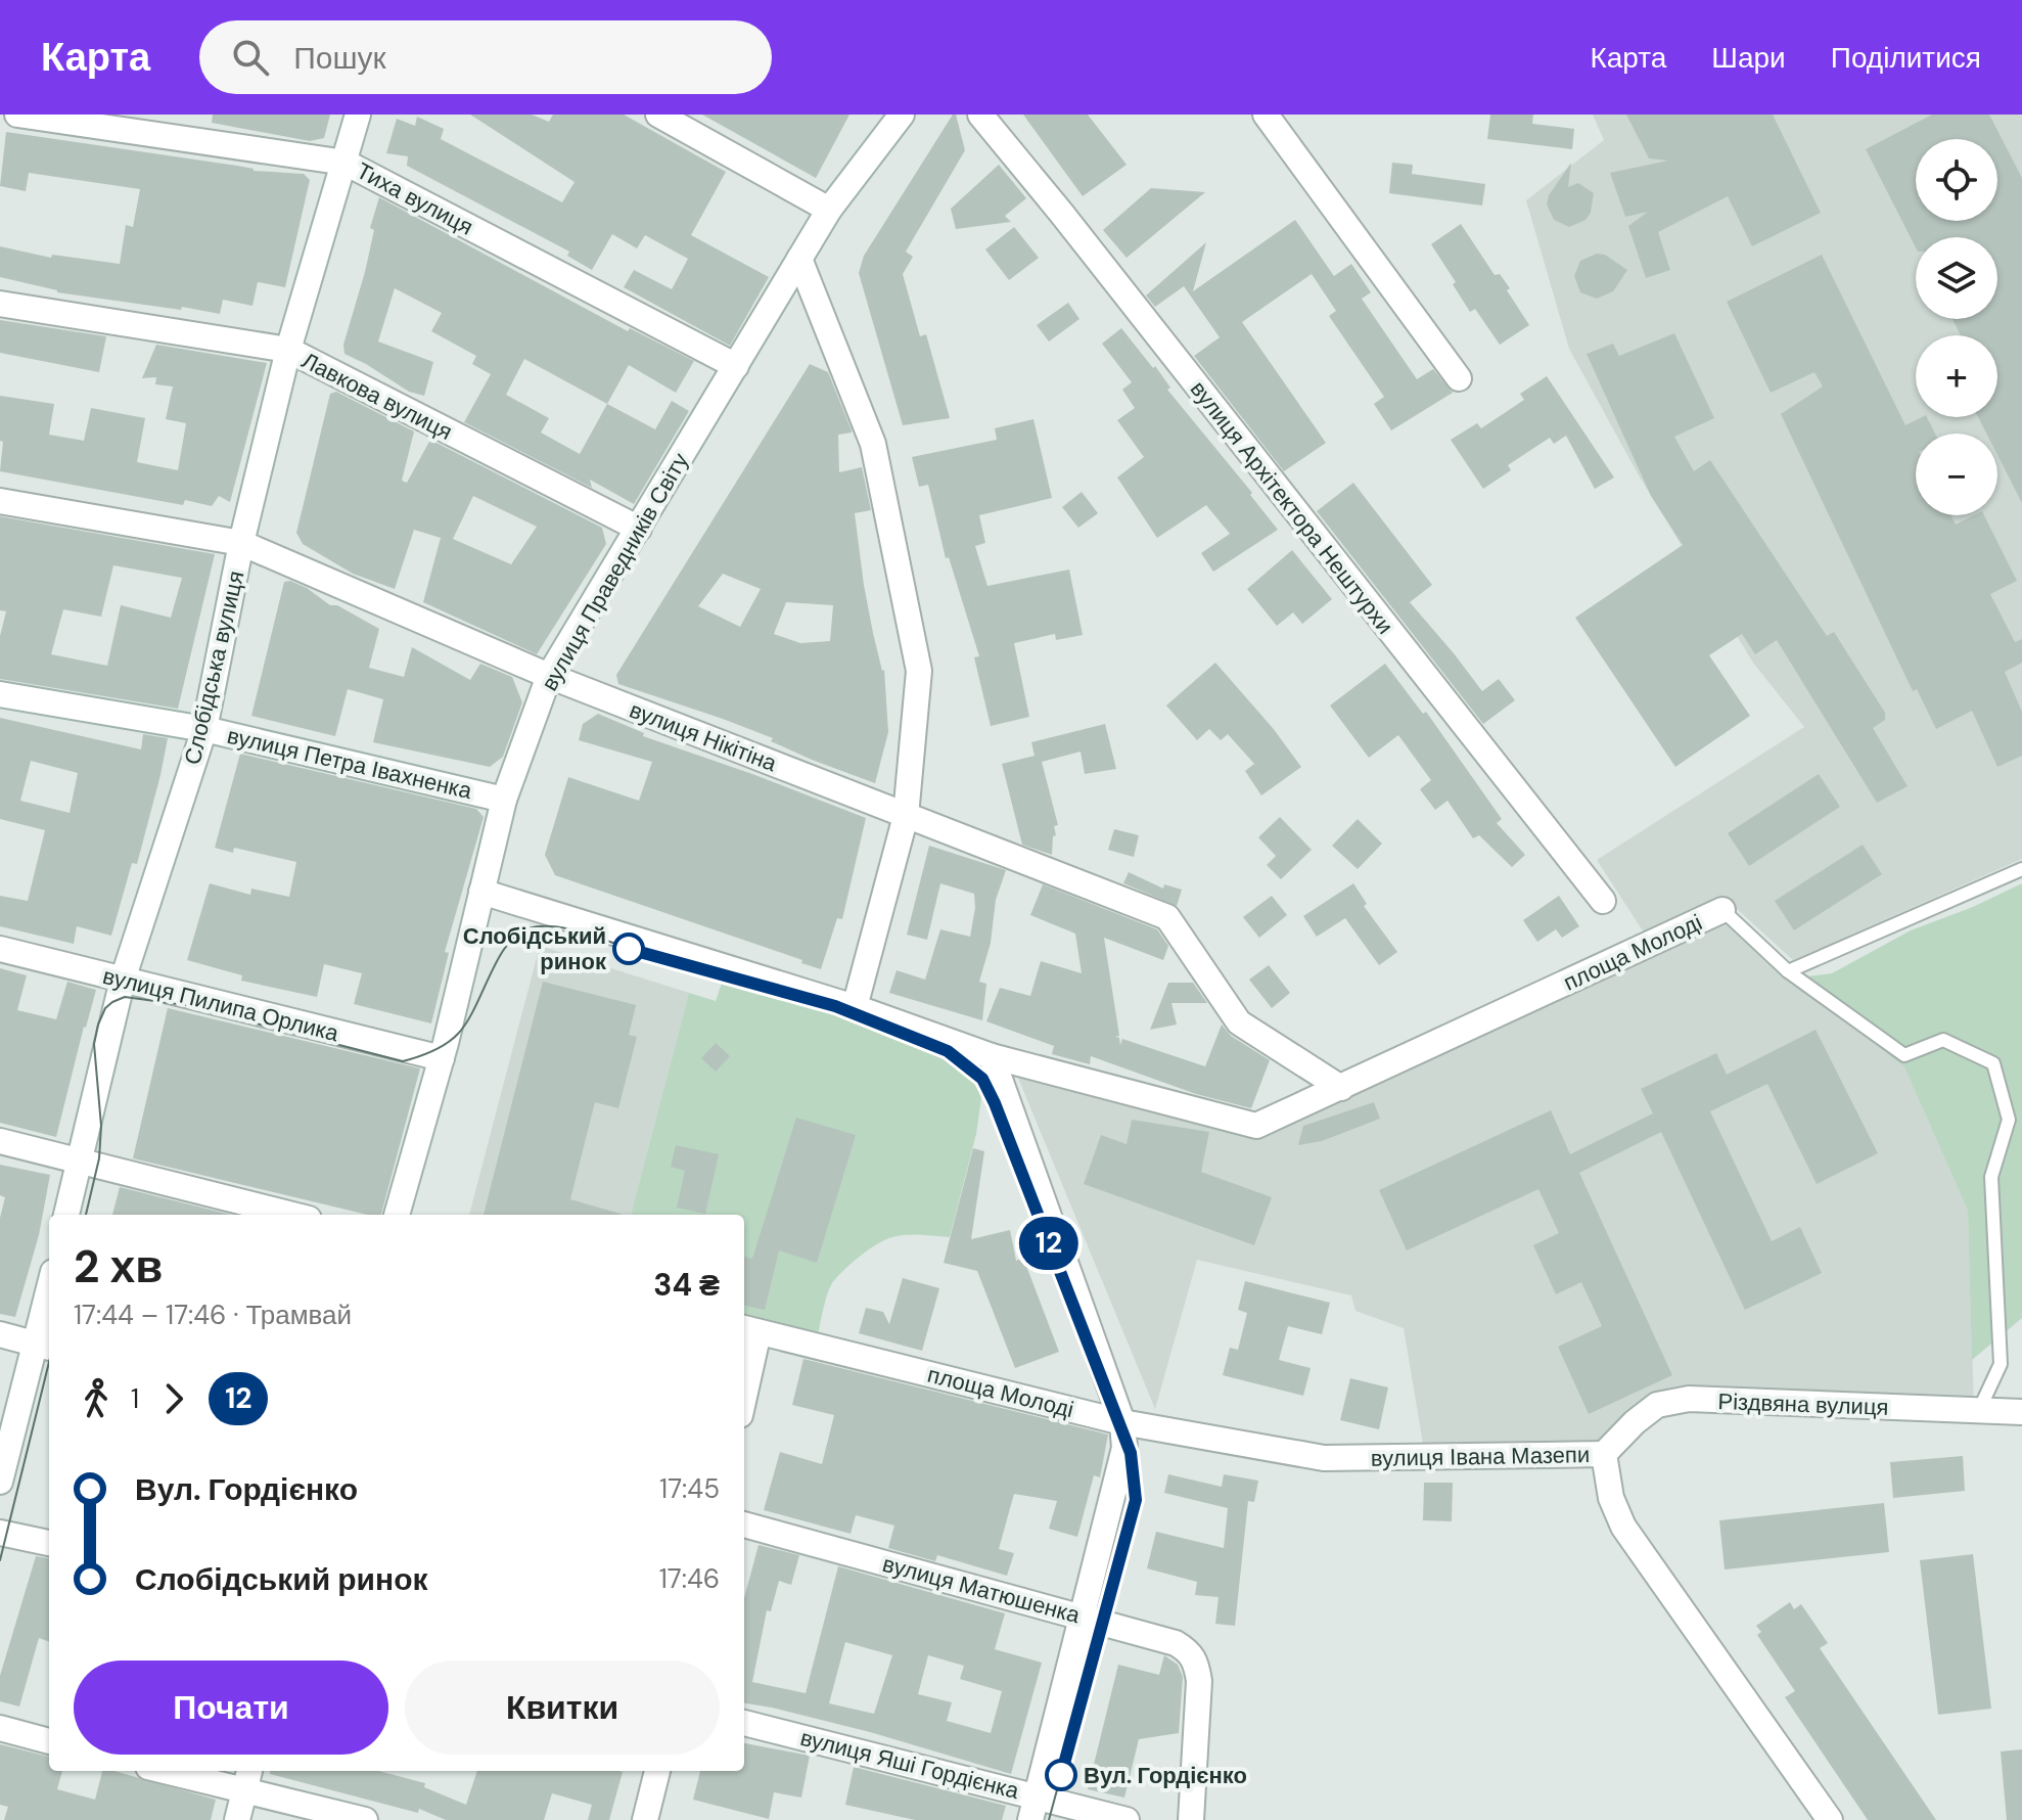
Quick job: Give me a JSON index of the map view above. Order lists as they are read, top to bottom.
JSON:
{
  "streets": {
    "street": [
      "Тиха вулиця",
      "Лавкова вулиця",
      "вулиця Архітектора Нештурхи",
      "вулиця Праведників Світу",
      "Слобідська вулиця",
      "вулиця Нікітіна",
      "вулиця Петра Івахненка",
      "площа Молоді",
      "вулиця Пилипа Орлика",
      "Різдвяна вулиця",
      "вулиця Івана Мазепи",
      "вулиця Матюшенка",
      "вулиця Яші Гордієнка"
    ]
  },
  "crossings": [
    ["Тиха вулиця", "вулиця Праведників Світу"],
    ["Тиха вулиця", "Слобідська вулиця"],
    ["Лавкова вулиця", "вулиця Праведників Світу"],
    ["Лавкова вулиця", "Слобідська вулиця"],
    ["вулиця Праведників Світу", "вулиця Нікітіна"],
    ["вулиця Праведників Світу", "вулиця Петра Івахненка"],
    ["вулиця Праведників Світу", "площа Молоді"],
    ["вулиця Праведників Світу", "вулиця Пилипа Орлика"],
    ["Слобідська вулиця", "вулиця Нікітіна"],
    ["Слобідська вулиця", "вулиця Петра Івахненка"],
    ["Слобідська вулиця", "вулиця Пилипа Орлика"],
    ["вулиця Нікітіна", "площа Молоді"],
    ["площа Молоді", "Різдвяна вулиця"],
    ["площа Молоді", "вулиця Івана Мазепи"],
    ["Різдвяна вулиця", "вулиця Івана Мазепи"]
  ],
  "places": ["Слобідський ринок", "Вул. Гордієнко"],
  "lines": ["tram line 12"],
  "page": {
    "header": "Карта",
    "search": "Пошук",
    "nav": ["Карта", "Шари", "Поділитися"],
    "on_map": "12",
    "map_buttons": ["+", "−"],
    "heading": ["2 хв", "17:44 – 17:46 · Трамвай", "34 ₴"],
    "legs": ["1", "12"],
    "list": [
      {
        "name": "Вул. Гордієнко",
        "value": "17:45"
      },
      {
        "name": "Слобідський ринок",
        "value": "17:46"
      }
    ],
    "buttons": ["Почати", "Квитки"]
  }
}
